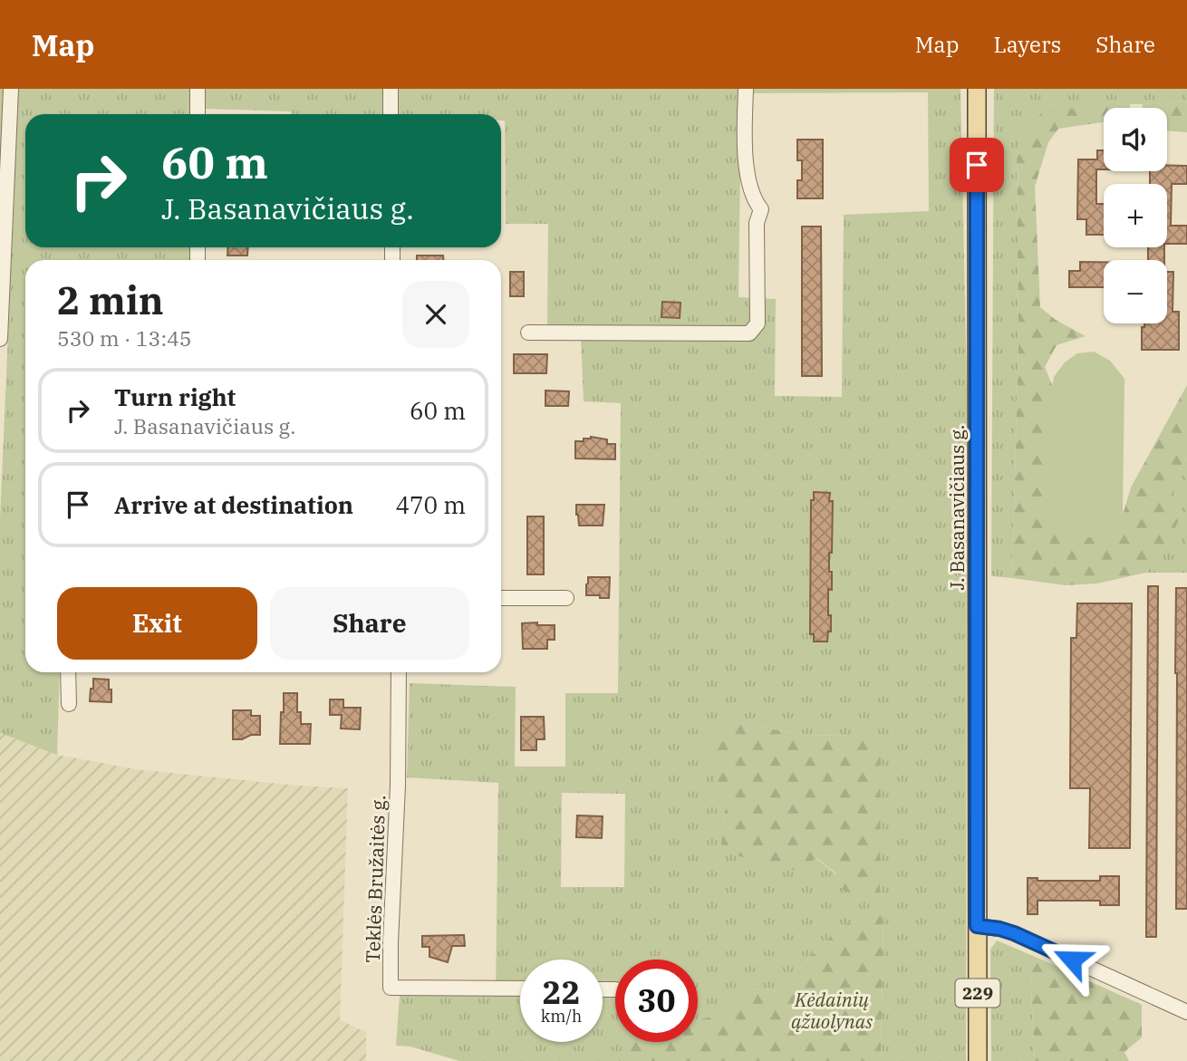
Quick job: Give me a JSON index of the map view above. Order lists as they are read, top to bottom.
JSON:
{
  "streets": {
    "main road": ["J. Basanavičiaus g.", "229"],
    "street": ["Teklės Bružaitės g."]
  },
  "crossings": [
    ["J. Basanavičiaus g.", "229"]
  ],
  "parks": ["Kėdainių ąžuolynas"],
  "page": {
    "header": "Map",
    "nav": ["Map", "Layers", "Share"],
    "map_buttons": ["+", "−"],
    "turn": ["60 m", "J. Basanavičiaus g."],
    "heading": ["2 min", "530 m · 13:45"],
    "list": [
      {
        "name": "Turn right",
        "note": "J. Basanavičiaus g.",
        "value": "60 m"
      },
      {
        "name": "Arrive at destination",
        "value": "470 m"
      }
    ],
    "buttons": ["Exit", "Share"],
    "speed": "22 km/h",
    "limit": "30"
  }
}
